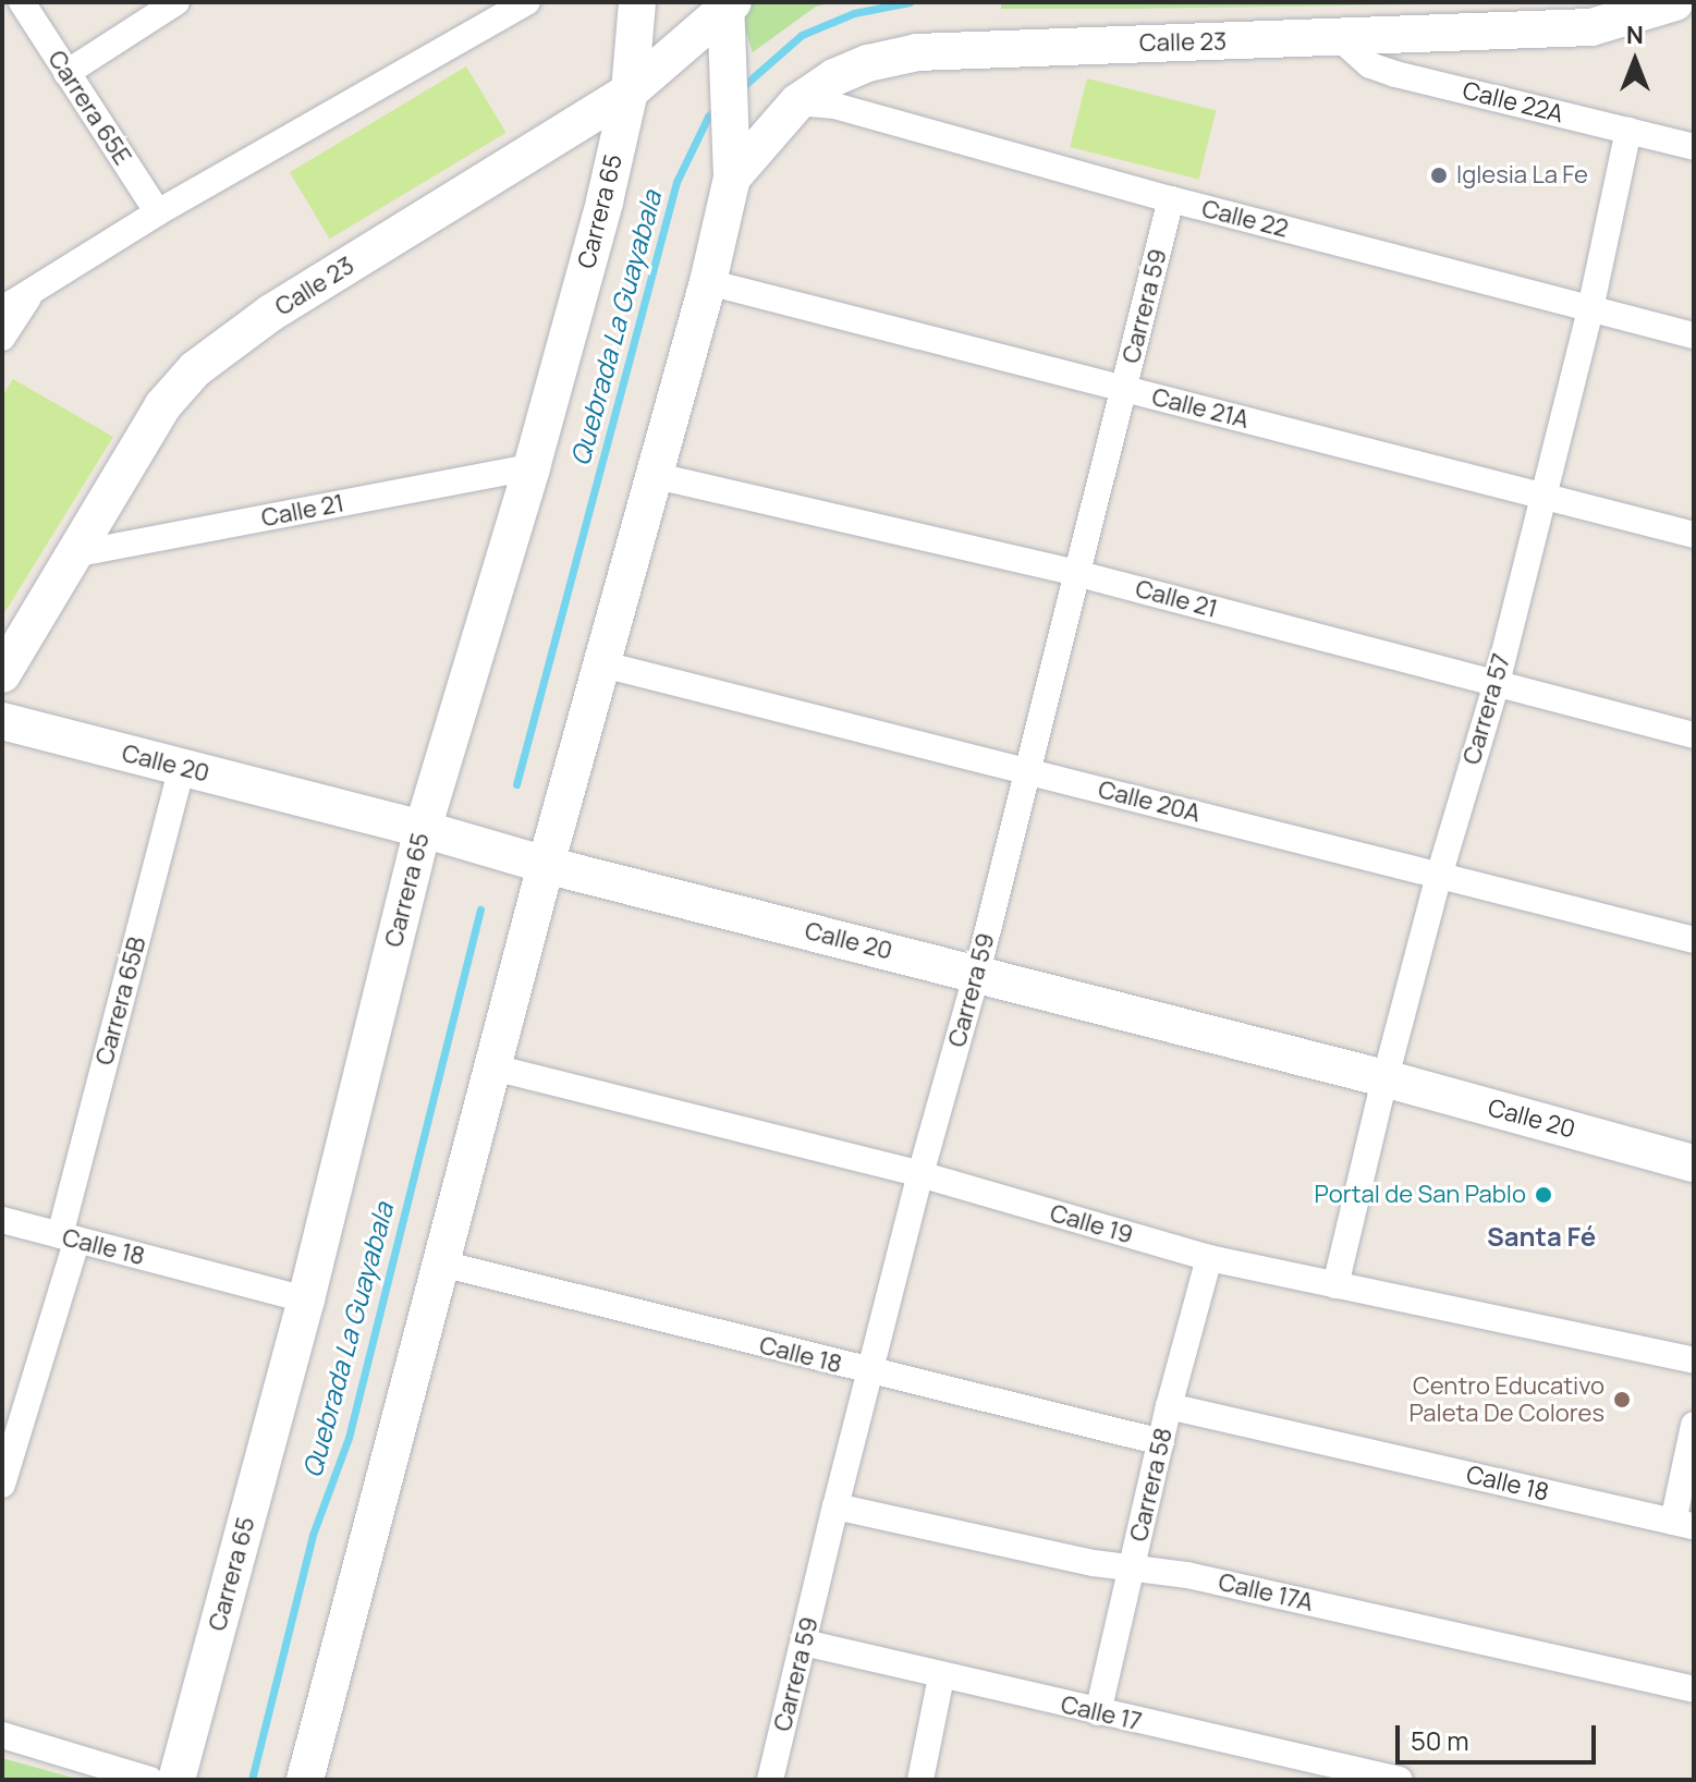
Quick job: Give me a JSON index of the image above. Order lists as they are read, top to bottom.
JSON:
{
  "streets": {
    "street": [
      "Calle 23",
      "Calle 22A",
      "Carrera 65E",
      "Carrera 65",
      "Calle 22",
      "Carrera 59",
      "Calle 21A",
      "Calle 21",
      "Carrera 57",
      "Calle 20",
      "Calle 20A",
      "Carrera 65B",
      "Calle 19",
      "Calle 18",
      "Carrera 58",
      "Calle 17A",
      "Calle 17"
    ]
  },
  "crossings": [
    ["Calle 23", "Calle 22A"],
    ["Calle 23", "Carrera 65"],
    ["Calle 23", "Calle 22"],
    ["Calle 23", "Calle 21"],
    ["Calle 22A", "Carrera 57"],
    ["Carrera 65", "Calle 21"],
    ["Carrera 65", "Calle 20"],
    ["Carrera 65", "Calle 18"],
    ["Calle 22", "Carrera 59"],
    ["Calle 22", "Carrera 57"],
    ["Carrera 59", "Calle 21A"],
    ["Carrera 59", "Calle 21"],
    ["Carrera 59", "Calle 20"],
    ["Carrera 59", "Calle 20A"],
    ["Carrera 59", "Calle 19"],
    ["Carrera 59", "Calle 18"],
    ["Carrera 59", "Calle 17A"],
    ["Carrera 59", "Calle 17"],
    ["Calle 21A", "Carrera 57"],
    ["Calle 21", "Carrera 57"],
    ["Carrera 57", "Calle 20"],
    ["Carrera 57", "Calle 20A"],
    ["Carrera 57", "Calle 19"],
    ["Calle 20", "Carrera 65B"],
    ["Carrera 65B", "Calle 18"],
    ["Calle 19", "Carrera 58"],
    ["Calle 18", "Carrera 58"],
    ["Carrera 58", "Calle 17A"],
    ["Carrera 58", "Calle 17"]
  ],
  "districts": ["Santa Fé"],
  "water": ["Quebrada La Guayabala"],
  "places": ["Iglesia La Fe", "Portal de San Pablo", "Centro Educativo Paleta De Colores"],
  "scale_bar": "50 m",
  "north": "top"
}
